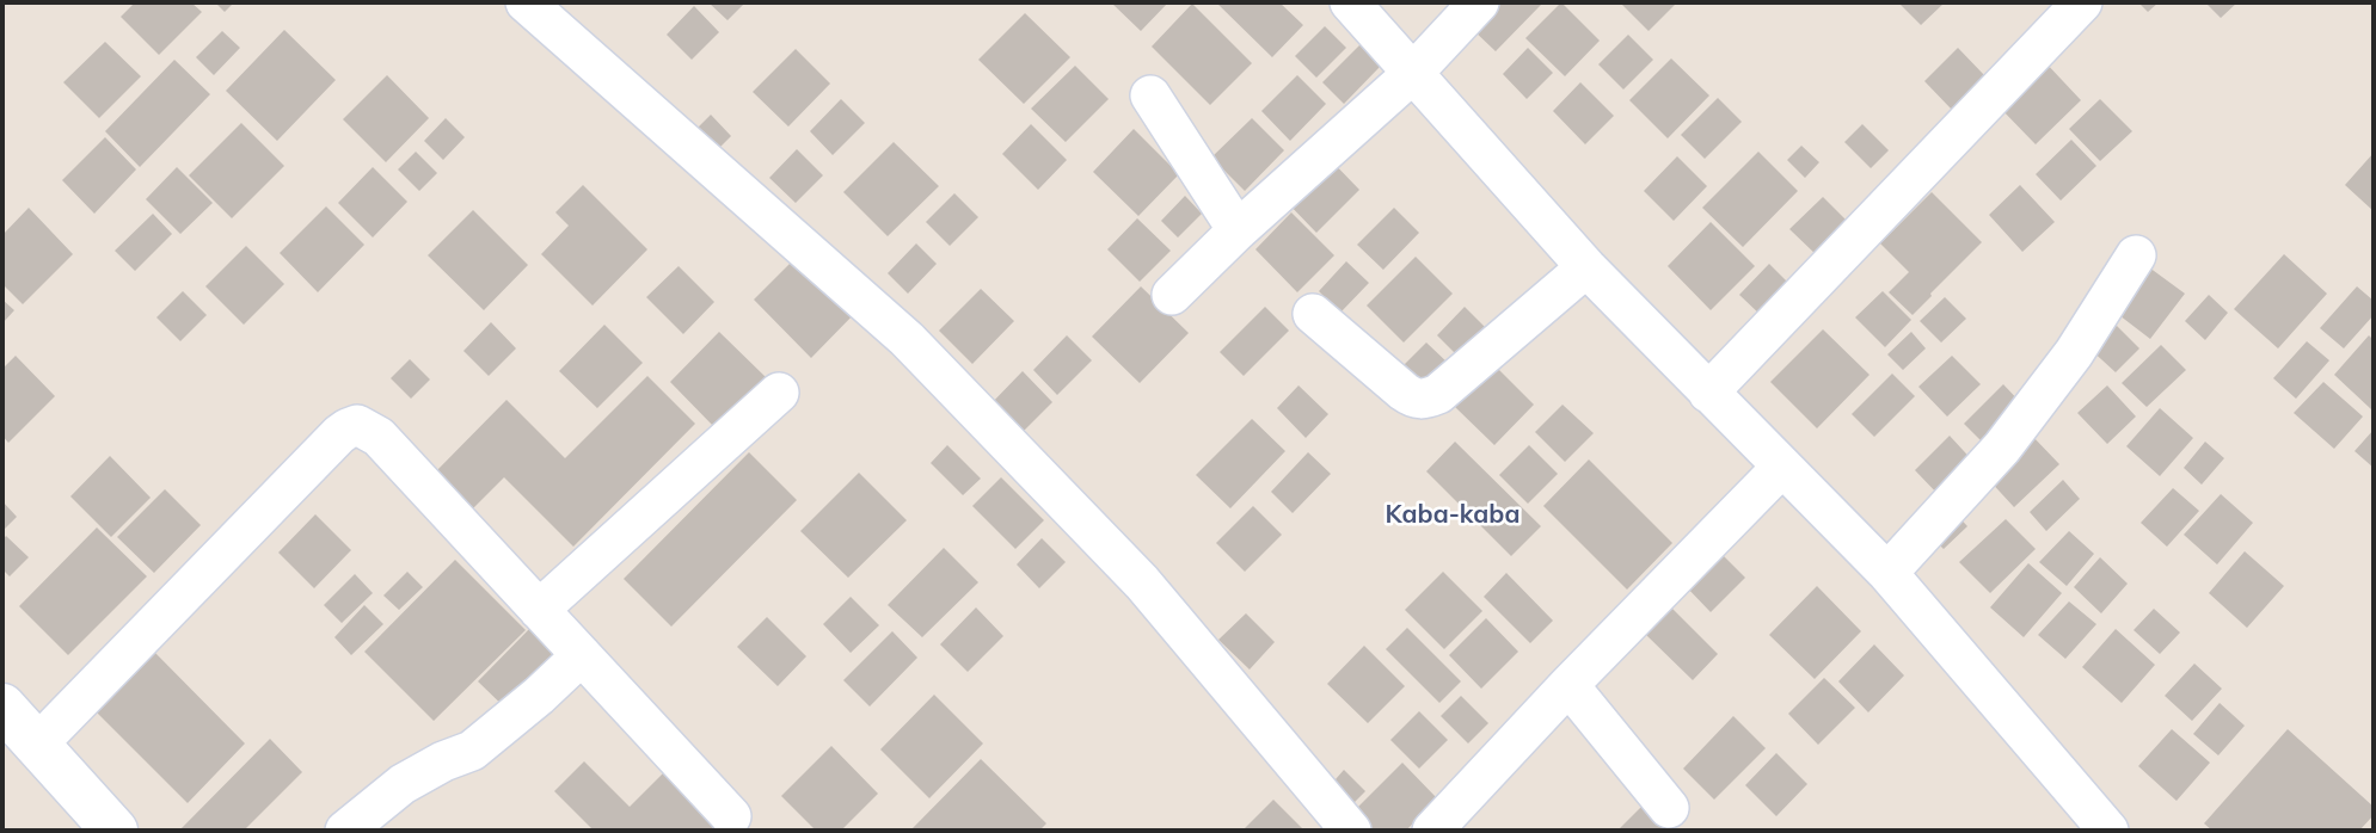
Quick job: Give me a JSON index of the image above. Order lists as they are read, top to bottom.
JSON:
{
  "districts": ["Kaba-kaba"]
}
